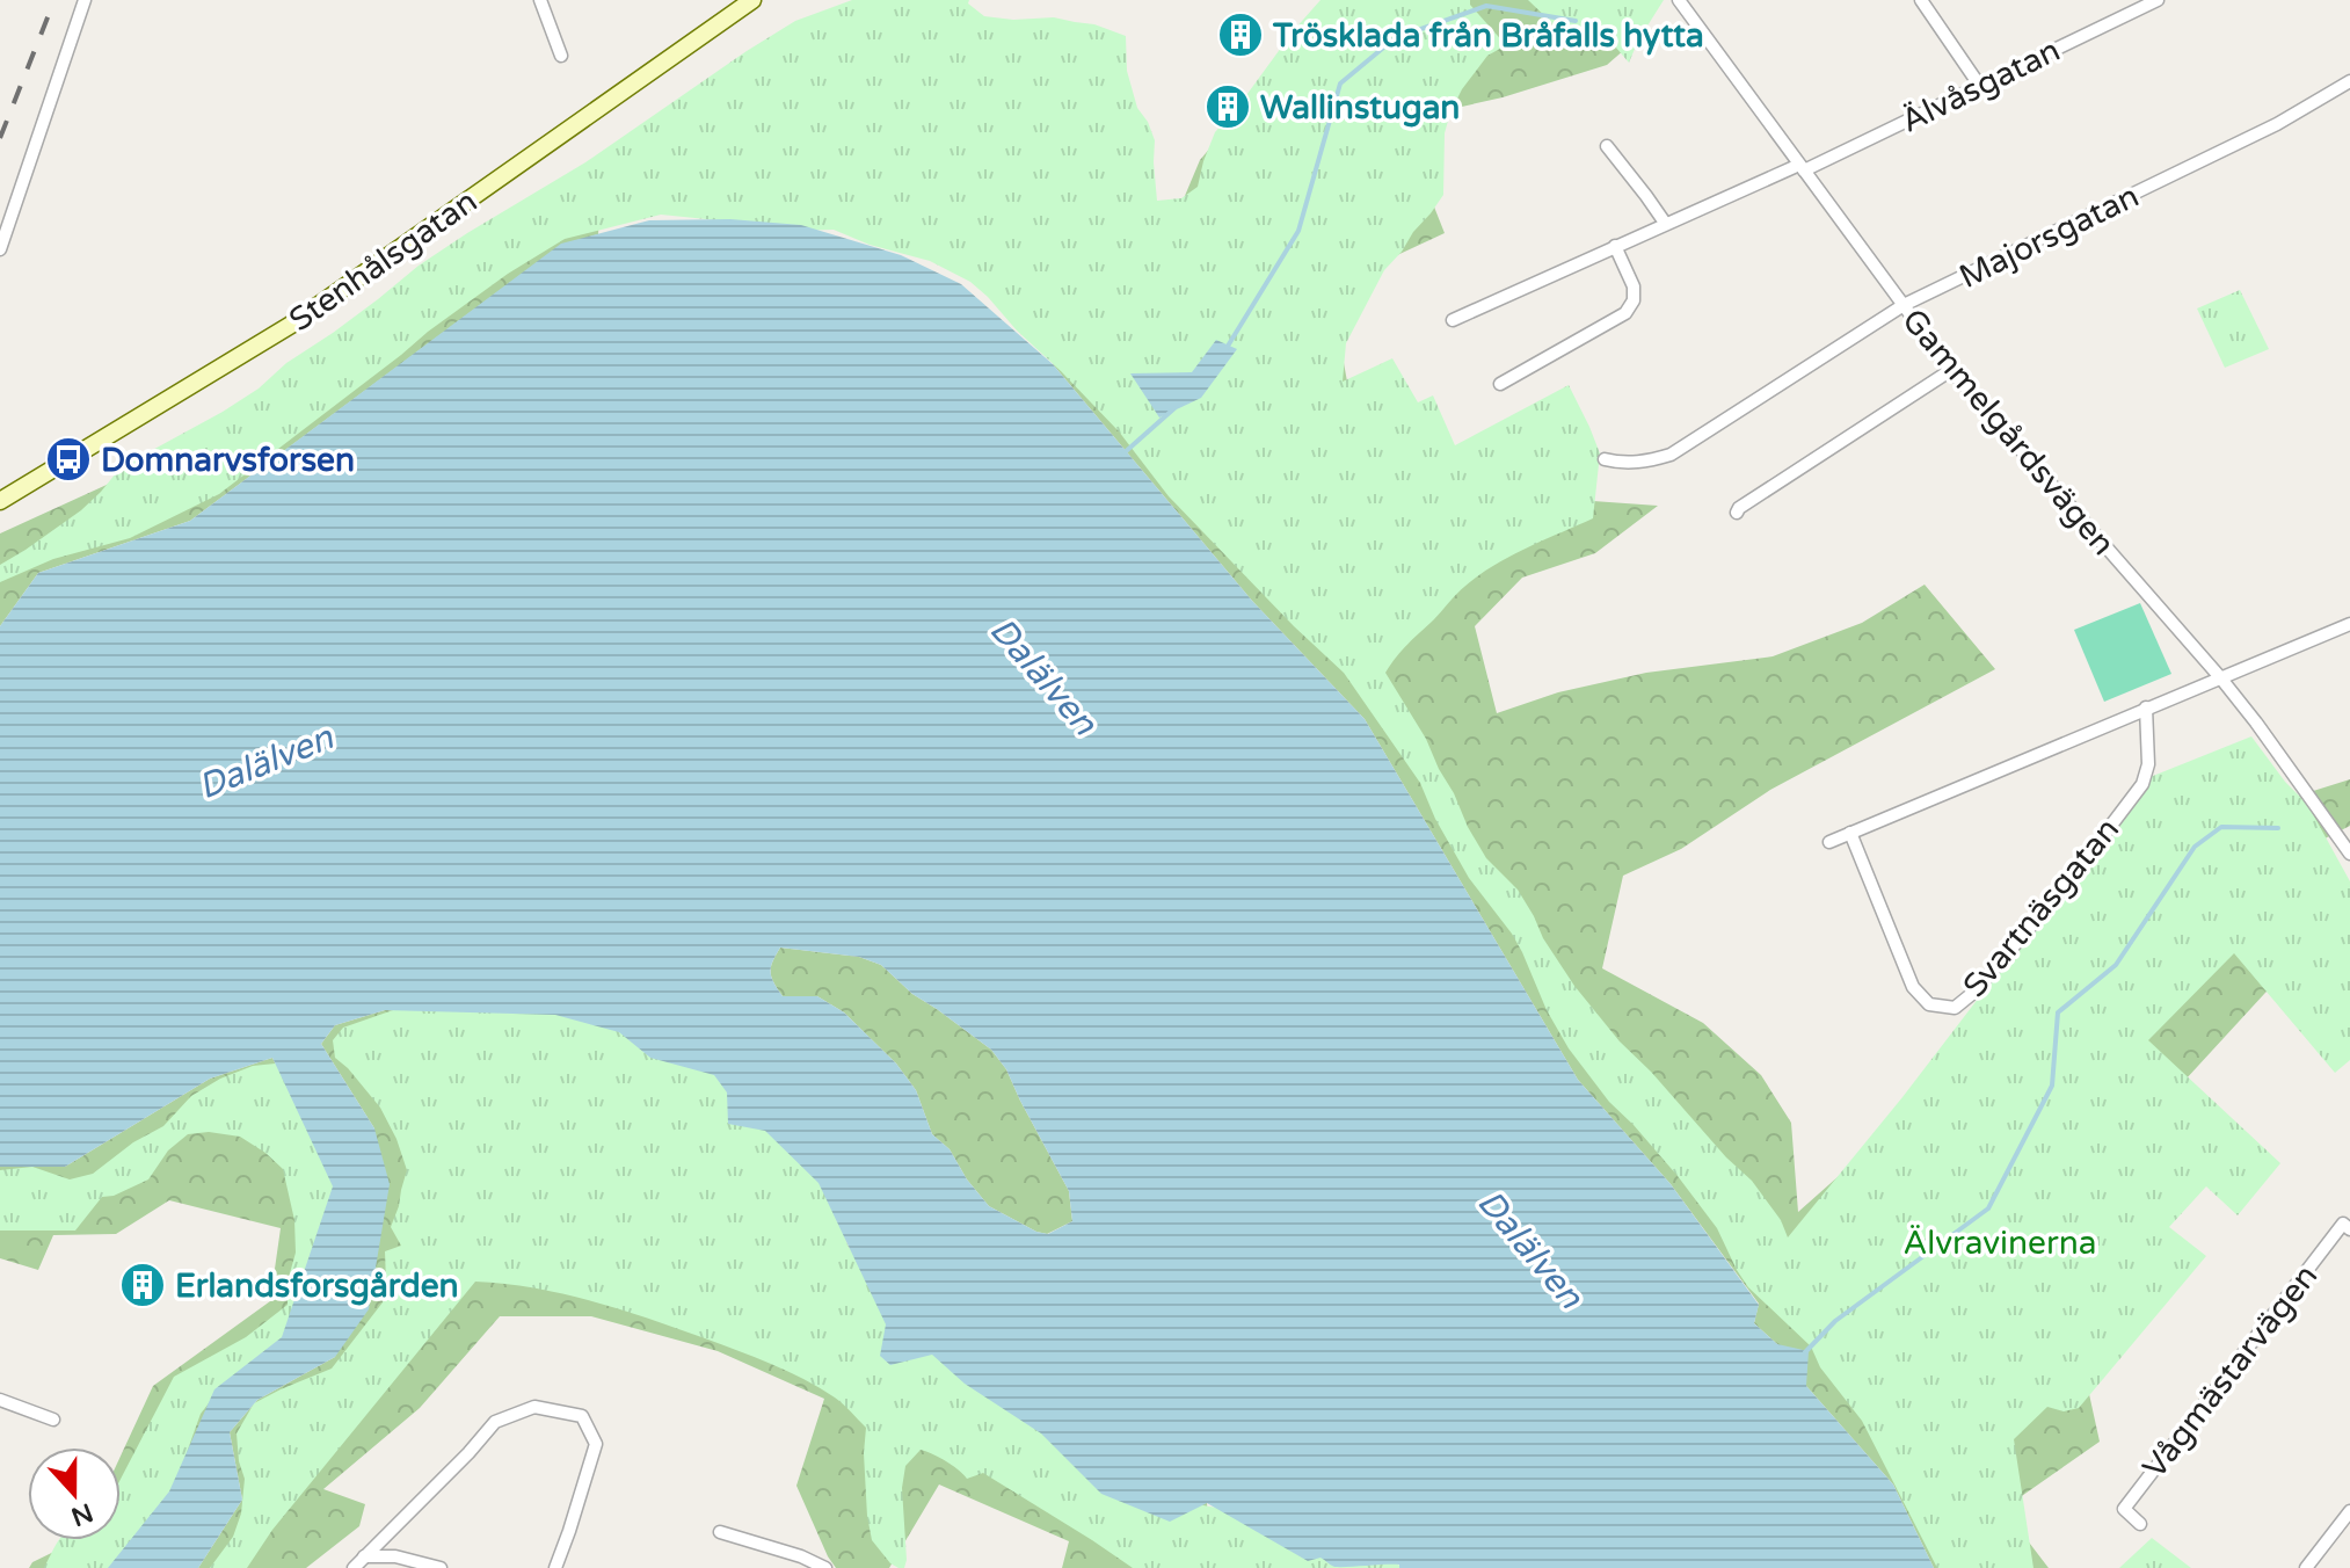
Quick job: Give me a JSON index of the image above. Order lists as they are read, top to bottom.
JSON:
{
  "streets": {
    "street": [
      "Älvåsgatan",
      "Majorsgatan",
      "Stenhålsgatan",
      "Gammelgårdsvägen",
      "Svartnäsgatan",
      "Vågmästarvägen"
    ]
  },
  "crossings": [
    ["Älvåsgatan", "Gammelgårdsvägen"],
    ["Majorsgatan", "Gammelgårdsvägen"]
  ],
  "water": ["Dalälven"],
  "parks": ["Älvravinerna"],
  "places": {
    "building": ["Trösklada från Bråfalls hytta", "Wallinstugan", "Erlandsforsgården"],
    "bus stop": ["Domnarvsforsen"]
  },
  "north": "bottom"
}
